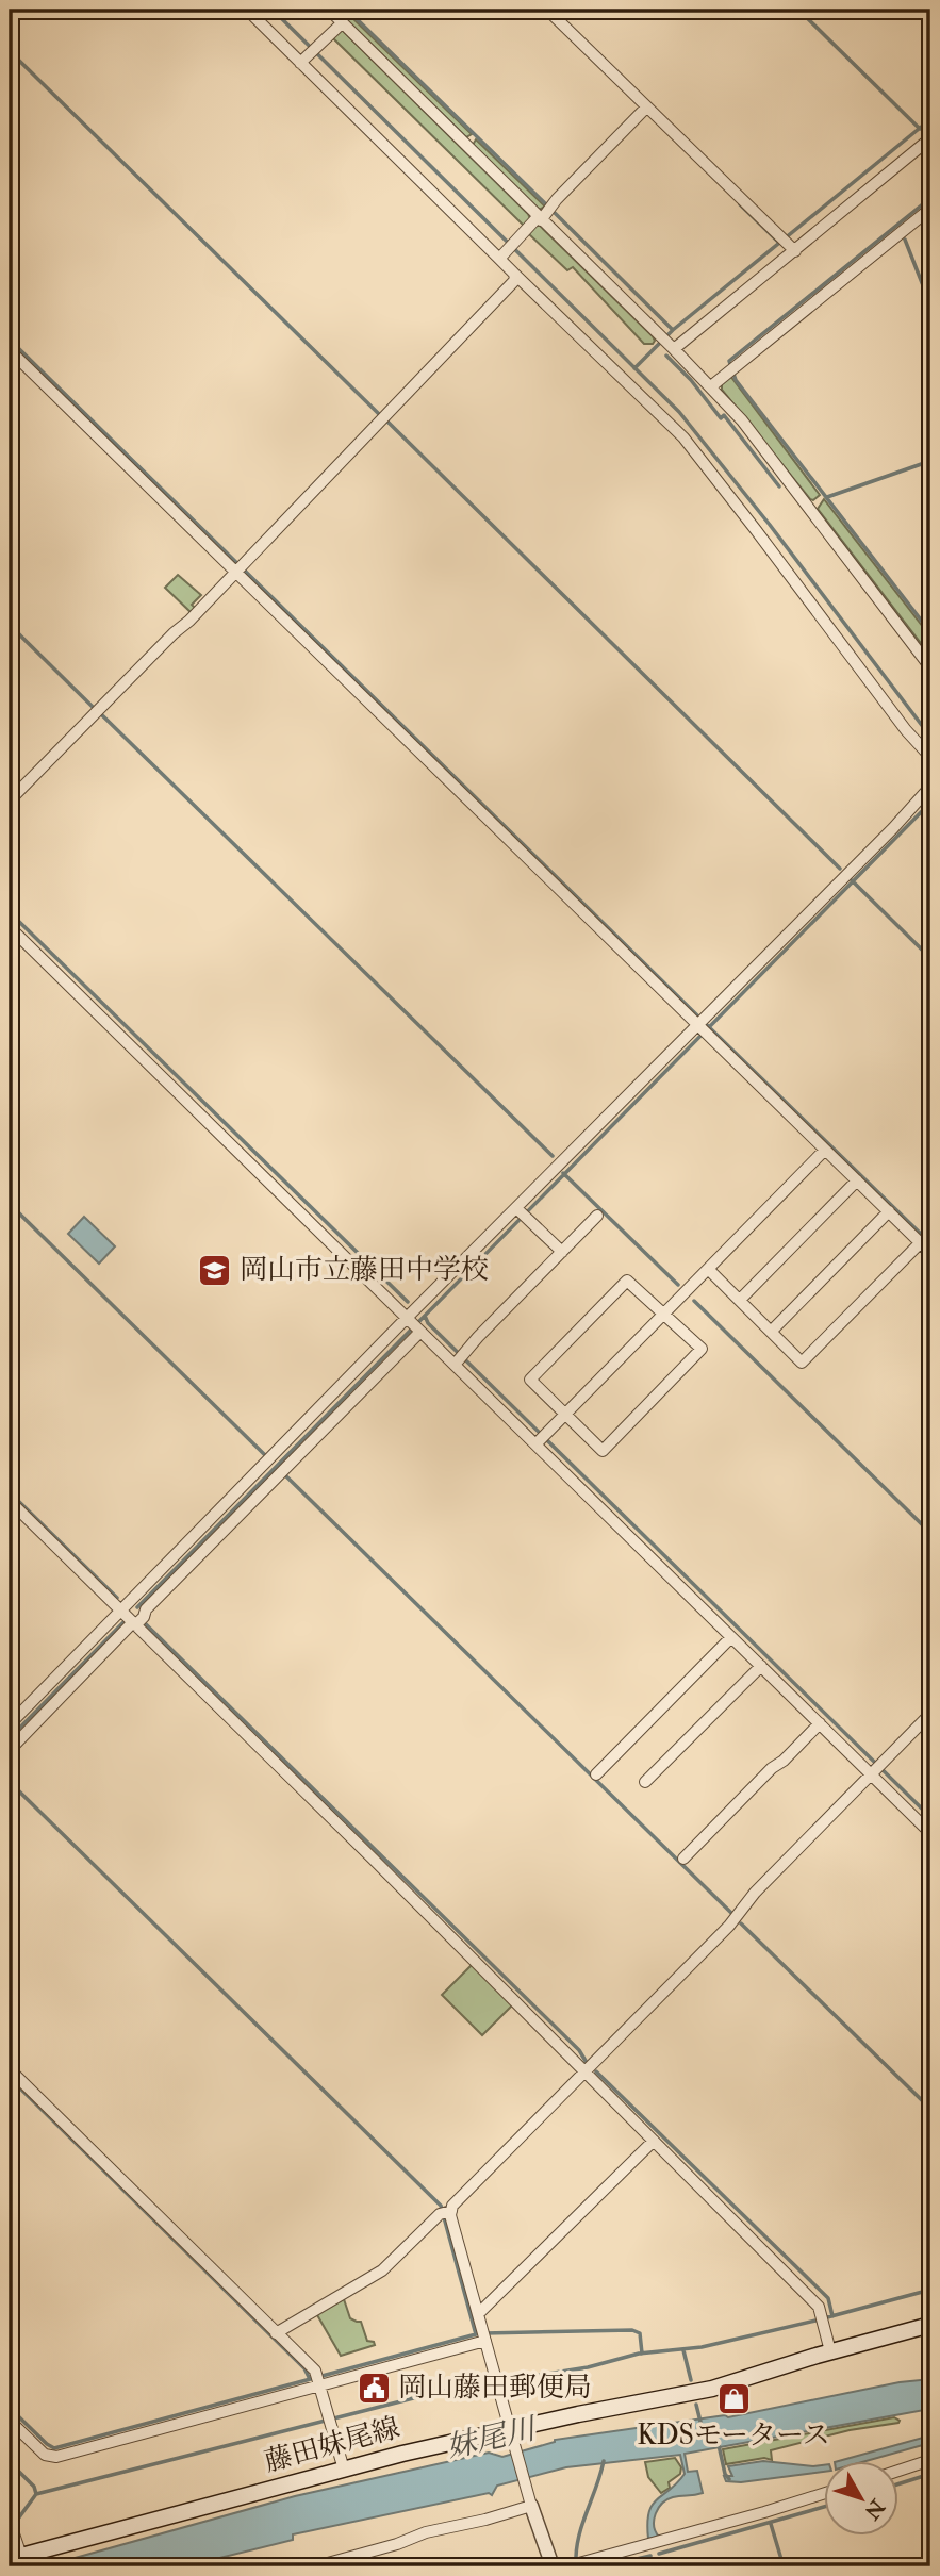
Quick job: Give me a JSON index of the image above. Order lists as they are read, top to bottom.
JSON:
{
  "streets": {
    "main road": ["藤田妹尾線"]
  },
  "water": ["妹尾川"],
  "places": {
    "school or university": ["岡山市立藤田中学校"],
    "public building": ["岡山藤田郵便局"],
    "shop": ["KDSモータース"]
  },
  "north": "bottom right"
}
